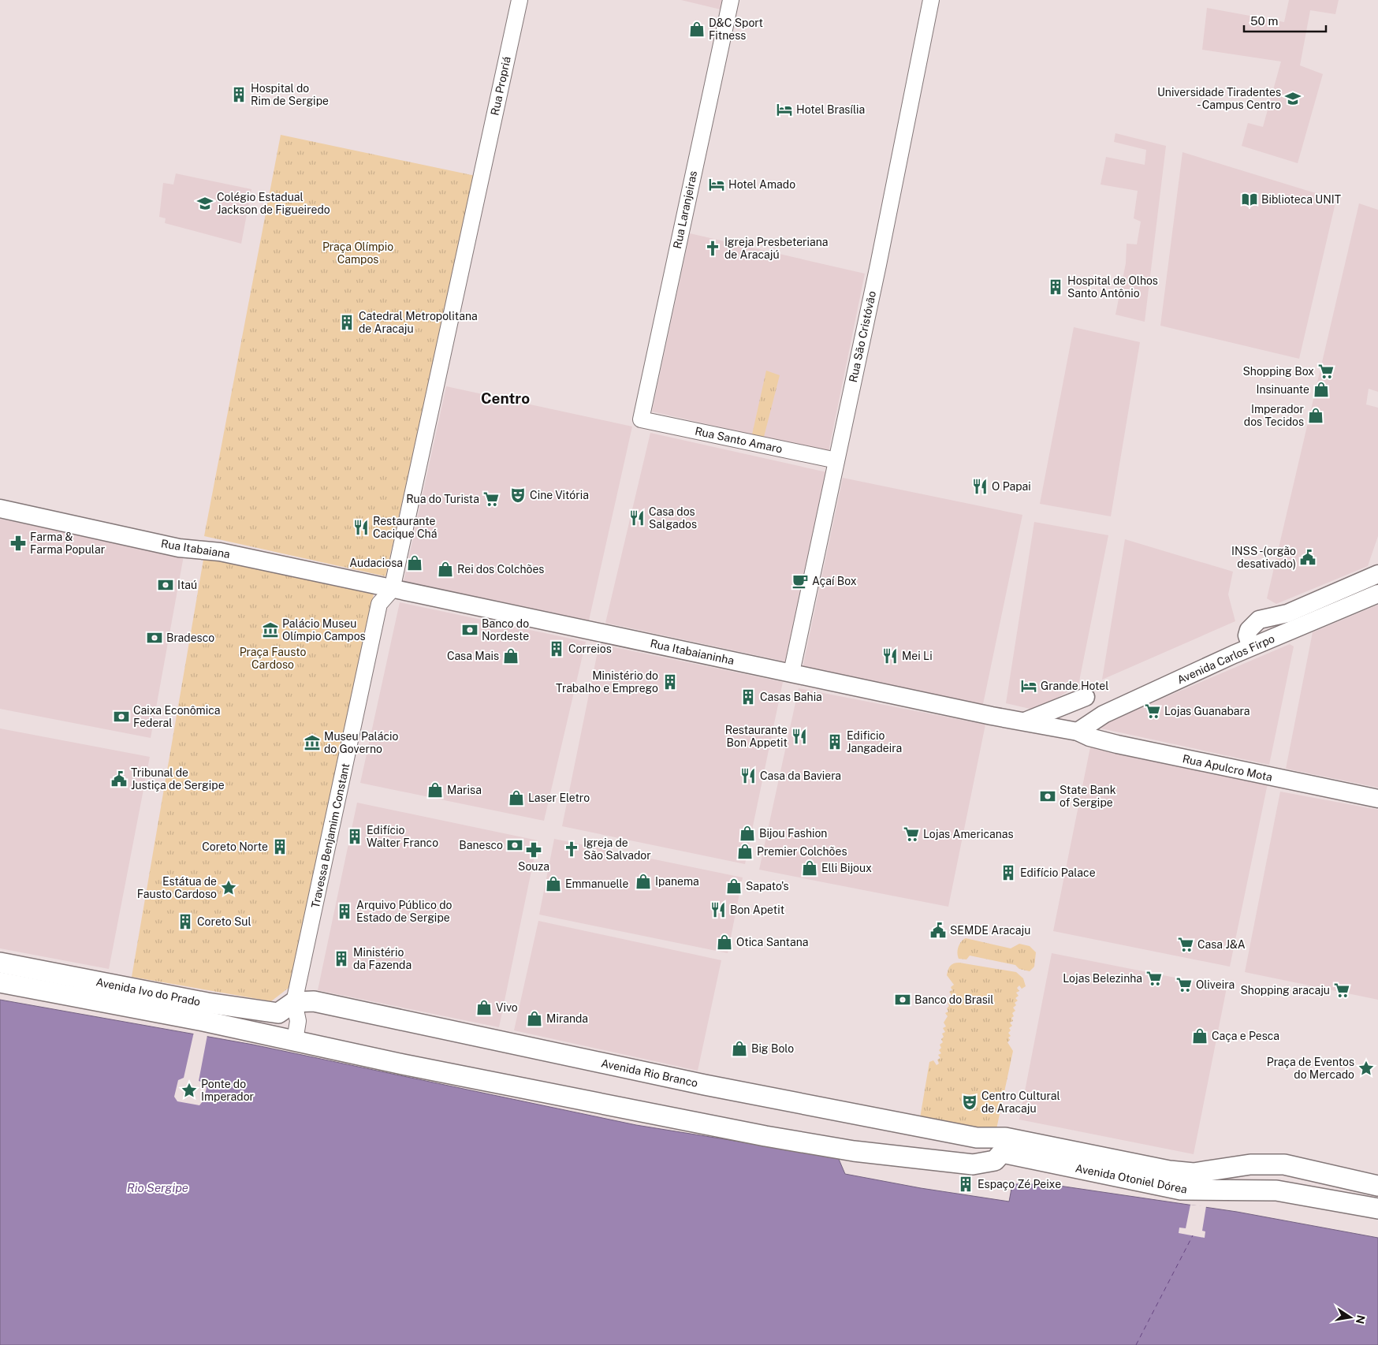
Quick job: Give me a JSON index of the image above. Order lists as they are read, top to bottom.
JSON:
{
  "streets": {
    "main road": [
      "Rua Itabaiana",
      "Rua Itabaianinha",
      "Avenida Carlos Firpo",
      "Rua Apulcro Mota",
      "Avenida Ivo do Prado",
      "Avenida Rio Branco",
      "Avenida Otoniel Dórea"
    ],
    "street": [
      "Rua Propriá",
      "Rua Laranjeiras",
      "Rua São Cristóvão",
      "Rua Santo Amaro",
      "Travessa Benjamim Constant"
    ]
  },
  "crossings": [
    ["Rua Propriá", "Rua Itabaiana"],
    ["Rua Propriá", "Rua Itabaianinha"],
    ["Rua Propriá", "Travessa Benjamim Constant"],
    ["Rua Laranjeiras", "Rua Santo Amaro"],
    ["Rua São Cristóvão", "Rua Santo Amaro"],
    ["Rua São Cristóvão", "Rua Itabaianinha"],
    ["Rua Itabaiana", "Rua Itabaianinha"],
    ["Rua Itabaiana", "Travessa Benjamim Constant"],
    ["Rua Itabaianinha", "Rua Apulcro Mota"],
    ["Rua Itabaianinha", "Travessa Benjamim Constant"],
    ["Avenida Carlos Firpo", "Rua Apulcro Mota"],
    ["Travessa Benjamim Constant", "Avenida Ivo do Prado"],
    ["Travessa Benjamim Constant", "Avenida Rio Branco"],
    ["Avenida Ivo do Prado", "Avenida Rio Branco"],
    ["Avenida Rio Branco", "Avenida Otoniel Dórea"]
  ],
  "districts": ["Centro"],
  "water": ["Rio Sergipe"],
  "parks": ["Praça Olímpio Campos", "Praça Fausto Cardoso"],
  "places": {
    "shop": [
      "D&C Sport Fitness",
      "Insinuante",
      "Imperador dos Tecidos",
      "Audaciosa",
      "Rei dos Colchões",
      "Casa Mais",
      "Marisa",
      "Laser Eletro",
      "Bijou Fashion",
      "Premier Colchões",
      "Elli Bijoux",
      "Ipanema",
      "Emmanuelle",
      "Sapato's",
      "Otica Santana",
      "Vivo",
      "Miranda",
      "Caça e Pesca",
      "Big Bolo"
    ],
    "building": [
      "Hospital do Rim de Sergipe",
      "Hospital de Olhos Santo Antônio",
      "Catedral Metropolitana de Aracaju",
      "Correios",
      "Ministério do Trabalho e Emprego",
      "Casas Bahia",
      "Edificio Jangadeira",
      "Edifício Walter Franco",
      "Coreto Norte",
      "Edifício Palace",
      "Arquivo Público do Estado de Sergipe",
      "Coreto Sul",
      "Ministério da Fazenda",
      "Espaço Zé Peixe"
    ],
    "school or university": ["Universidade Tiradentes - Campus Centro", "Colégio Estadual Jackson de Figueiredo"],
    "hotel": ["Hotel Brasília", "Hotel Amado", "Grande Hotel"],
    "library": ["Biblioteca UNIT"],
    "church": ["Igreja Presbeteriana de Aracajú", "Igreja de São Salvador"],
    "supermarket": [
      "Shopping Box",
      "Rua do Turista",
      "Lojas Guanabara",
      "Lojas Americanas",
      "Casa J&A",
      "Lojas Belezinha",
      "Oliveira",
      "Shopping aracaju"
    ],
    "restaurant": [
      "O Papai",
      "Casa dos Salgados",
      "Restaurante Cacique Chá",
      "Mei Li",
      "Restaurante Bon Appetit",
      "Casa da Baviera",
      "Bon Apetit"
    ],
    "theatre": ["Cine Vitória", "Centro Cultural de Aracaju"],
    "pharmacy": ["Farma & Farma Popular", "Souza"],
    "public building": ["INSS -(orgão desativado)", "Tribunal de Justiça de Sergipe", "SEMDE Aracaju"],
    "cafe": ["Açaí Box"],
    "bank": [
      "Itaú",
      "Banco do Nordeste",
      "Bradesco",
      "Caixa Econômica Federal",
      "State Bank of Sergipe",
      "Banesco",
      "Banco do Brasil"
    ],
    "museum": ["Palácio Museu Olímpio Campos", "Museu Palácio do Governo"],
    "place": ["Estátua de Fausto Cardoso", "Praça de Eventos do Mercado", "Ponte do Imperador"]
  },
  "scale_bar": "50 m",
  "north": "right"
}
